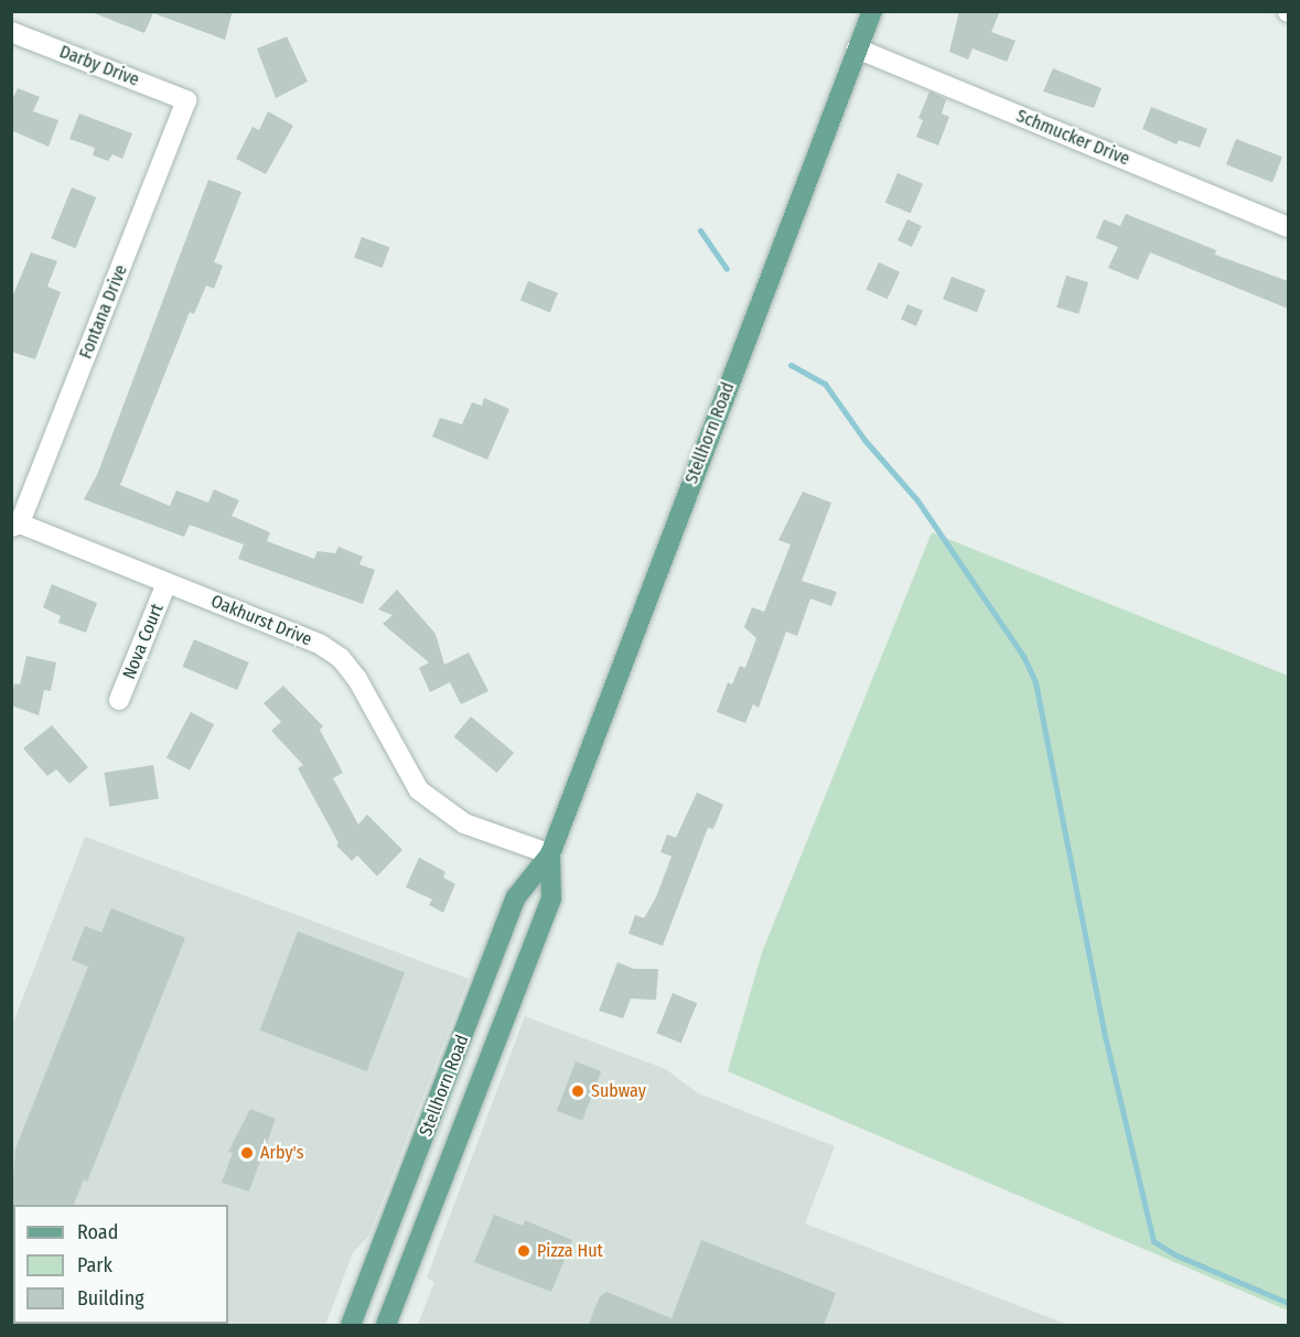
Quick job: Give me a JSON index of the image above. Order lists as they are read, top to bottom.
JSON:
{
  "streets": {
    "main road": ["Stellhorn Road"],
    "street": [
      "Darby Drive",
      "Schmucker Drive",
      "Fontana Drive",
      "Oakhurst Drive",
      "Nova Court"
    ]
  },
  "crossings": [
    ["Darby Drive", "Fontana Drive"],
    ["Schmucker Drive", "Stellhorn Road"],
    ["Fontana Drive", "Oakhurst Drive"],
    ["Stellhorn Road", "Oakhurst Drive"],
    ["Oakhurst Drive", "Nova Court"]
  ],
  "places": ["Subway", "Arby's", "Pizza Hut"],
  "legend": ["Road", "Park", "Building"]
}
